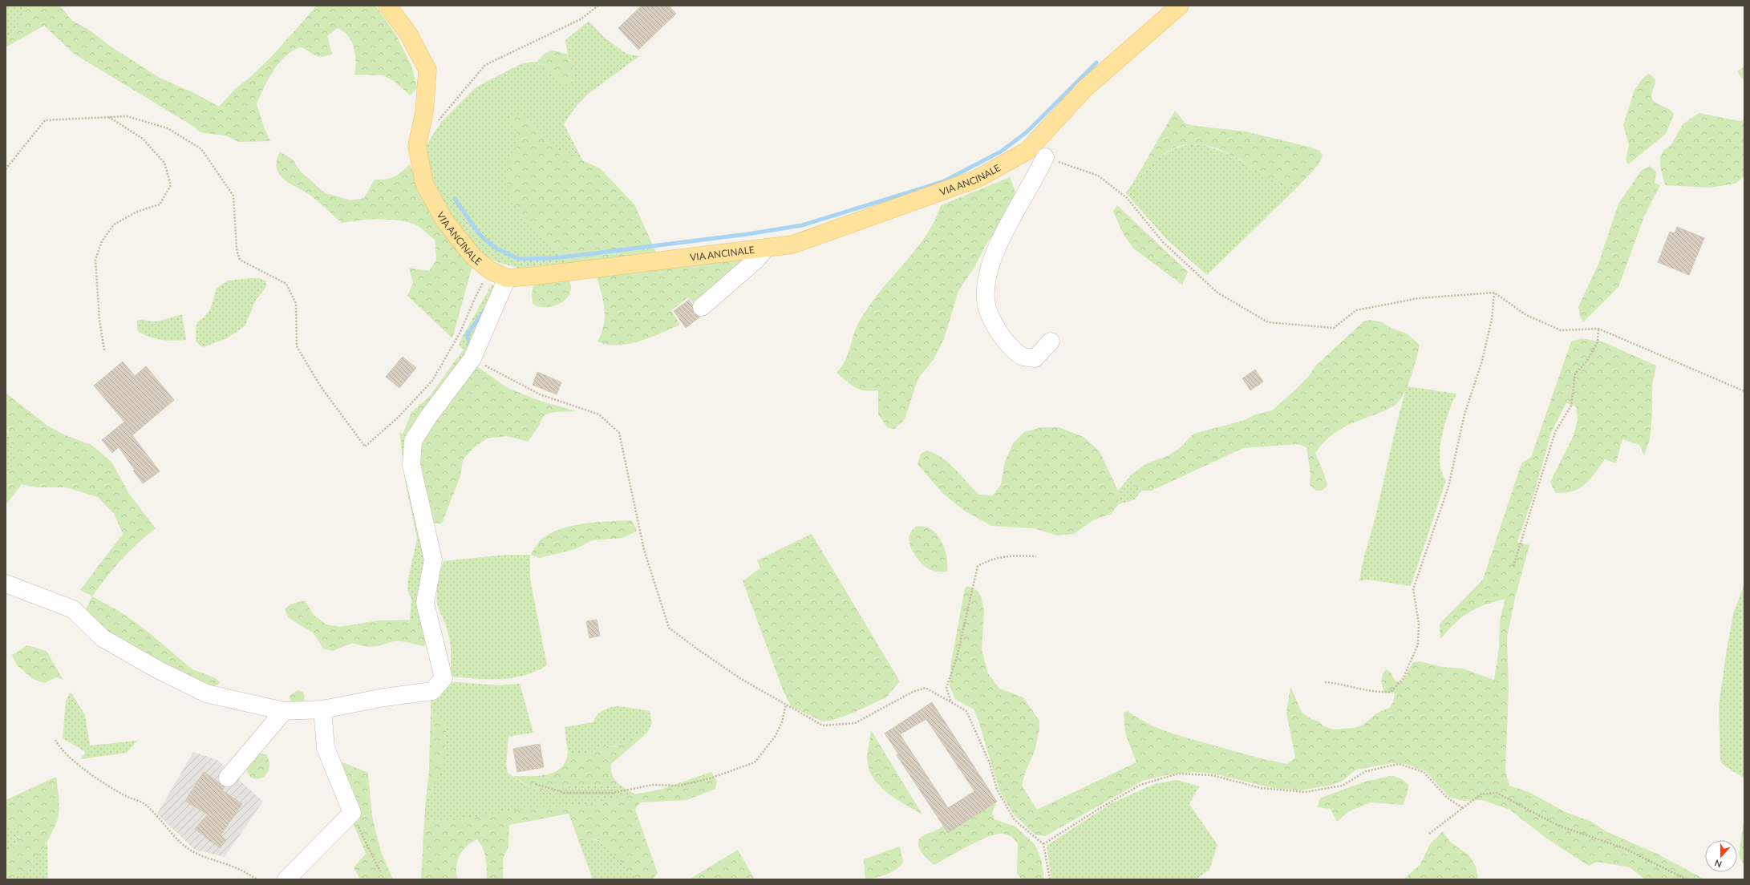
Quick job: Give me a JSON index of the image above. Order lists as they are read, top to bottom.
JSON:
{
  "streets": {
    "main road": ["VIA ANCINALE"]
  },
  "north": "bottom"
}
